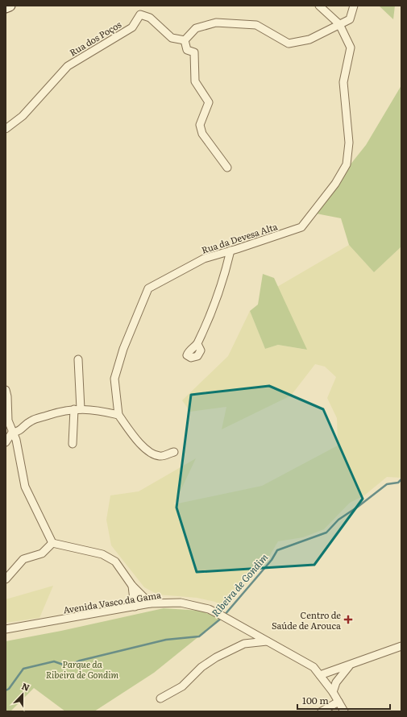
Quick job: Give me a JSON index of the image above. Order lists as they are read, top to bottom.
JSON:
{
  "streets": {
    "street": ["Rua dos Poços", "Rua da Devesa Alta", "Avenida Vasco da Gama"]
  },
  "water": ["Ribeira de Gondim"],
  "parks": ["Parque da Ribeira de Gondim"],
  "places": {
    "health": ["Centro de Saúde de Arouca"]
  },
  "scale_bar": "100 m",
  "north": "top"
}
